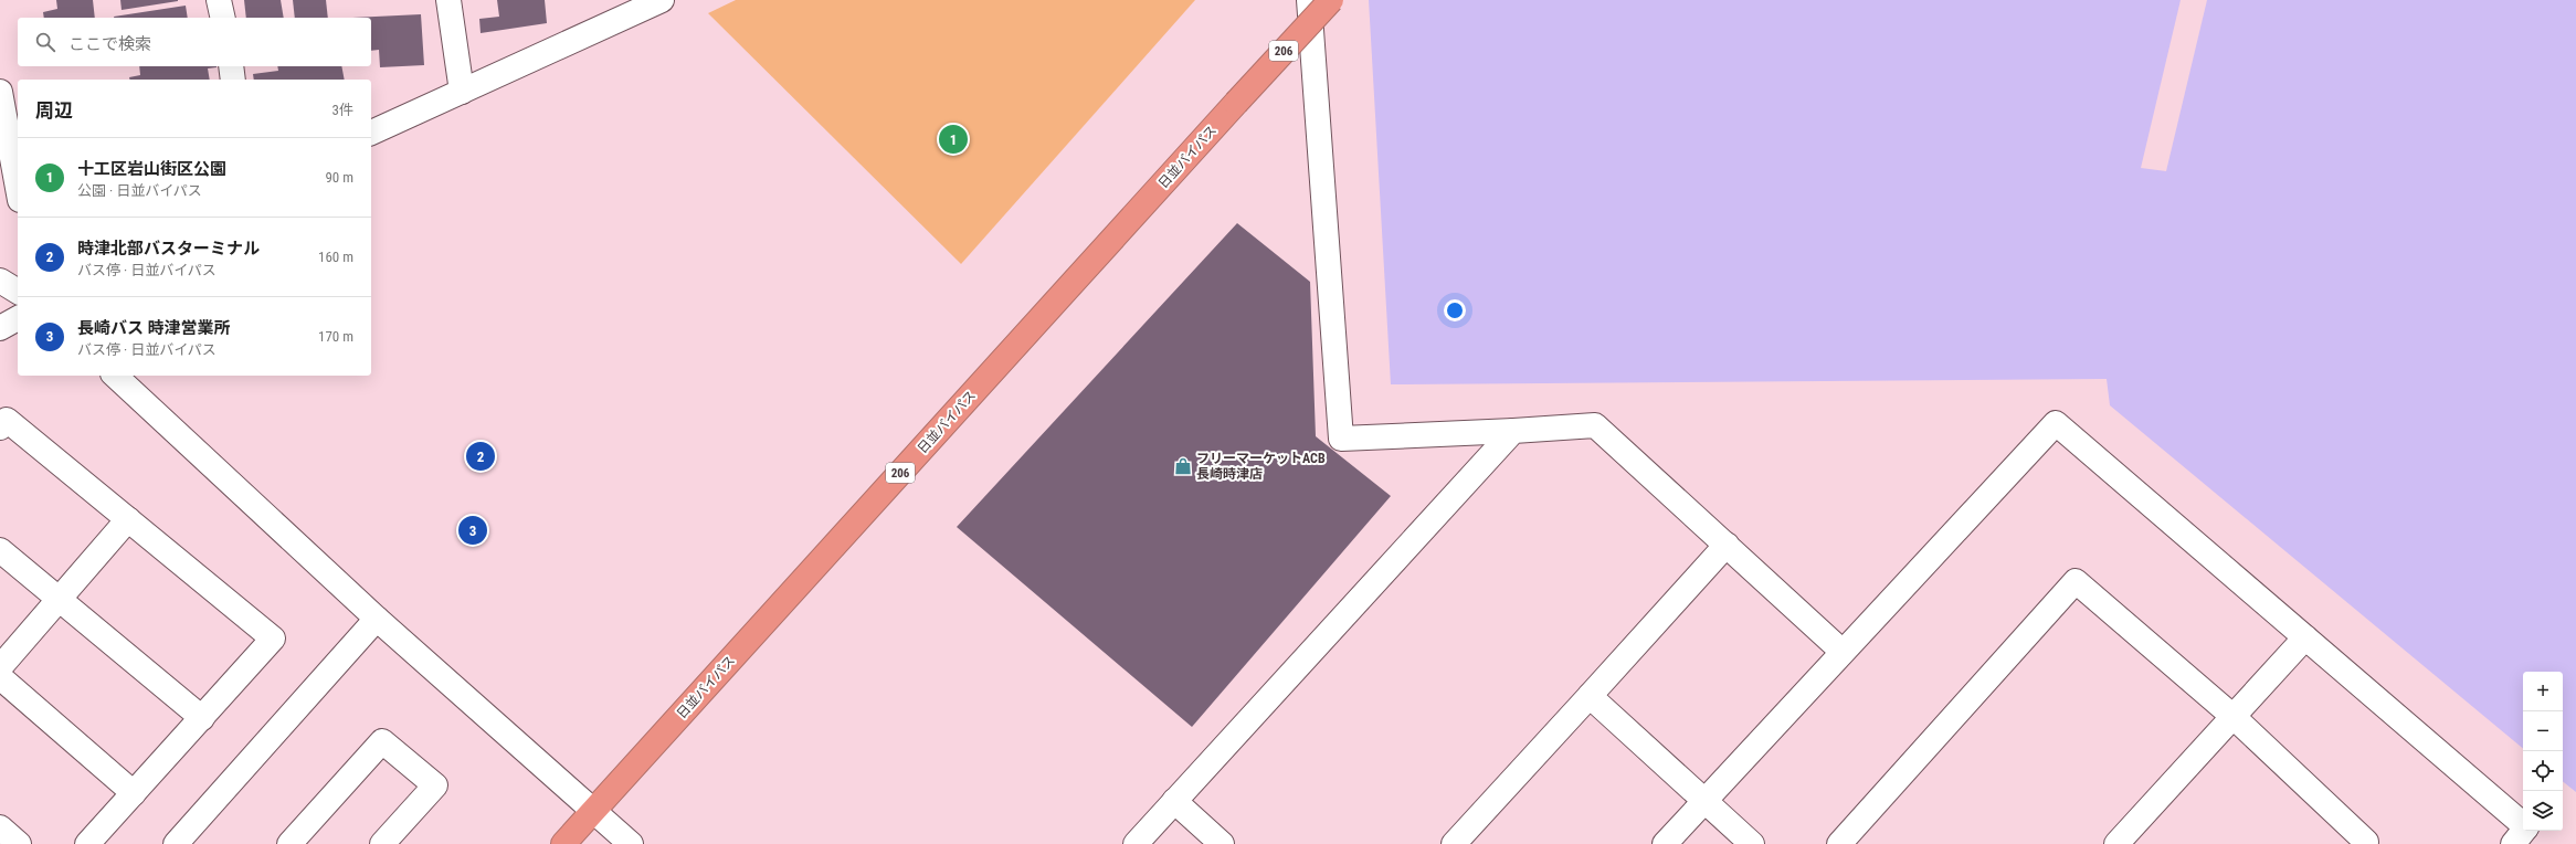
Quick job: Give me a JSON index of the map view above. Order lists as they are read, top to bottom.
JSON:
{
  "streets": {
    "highway": ["206", "日並バイパス"]
  },
  "places": {
    "shop": ["フリーマーケットACB 長崎時津店"]
  },
  "page": {
    "search": "ここで検索",
    "heading": ["周辺", "3件"],
    "pins": ["1", "2", "3"],
    "list": [
      {
        "mark": "1",
        "name": "十工区岩山街区公園",
        "note": "公園 · 日並バイパス",
        "value": "90 m"
      },
      {
        "mark": "2",
        "name": "時津北部バスターミナル",
        "note": "バス停 · 日並バイパス",
        "value": "160 m"
      },
      {
        "mark": "3",
        "name": "長崎バス 時津営業所",
        "note": "バス停 · 日並バイパス",
        "value": "170 m"
      }
    ],
    "map_buttons": ["+", "−"]
  }
}
